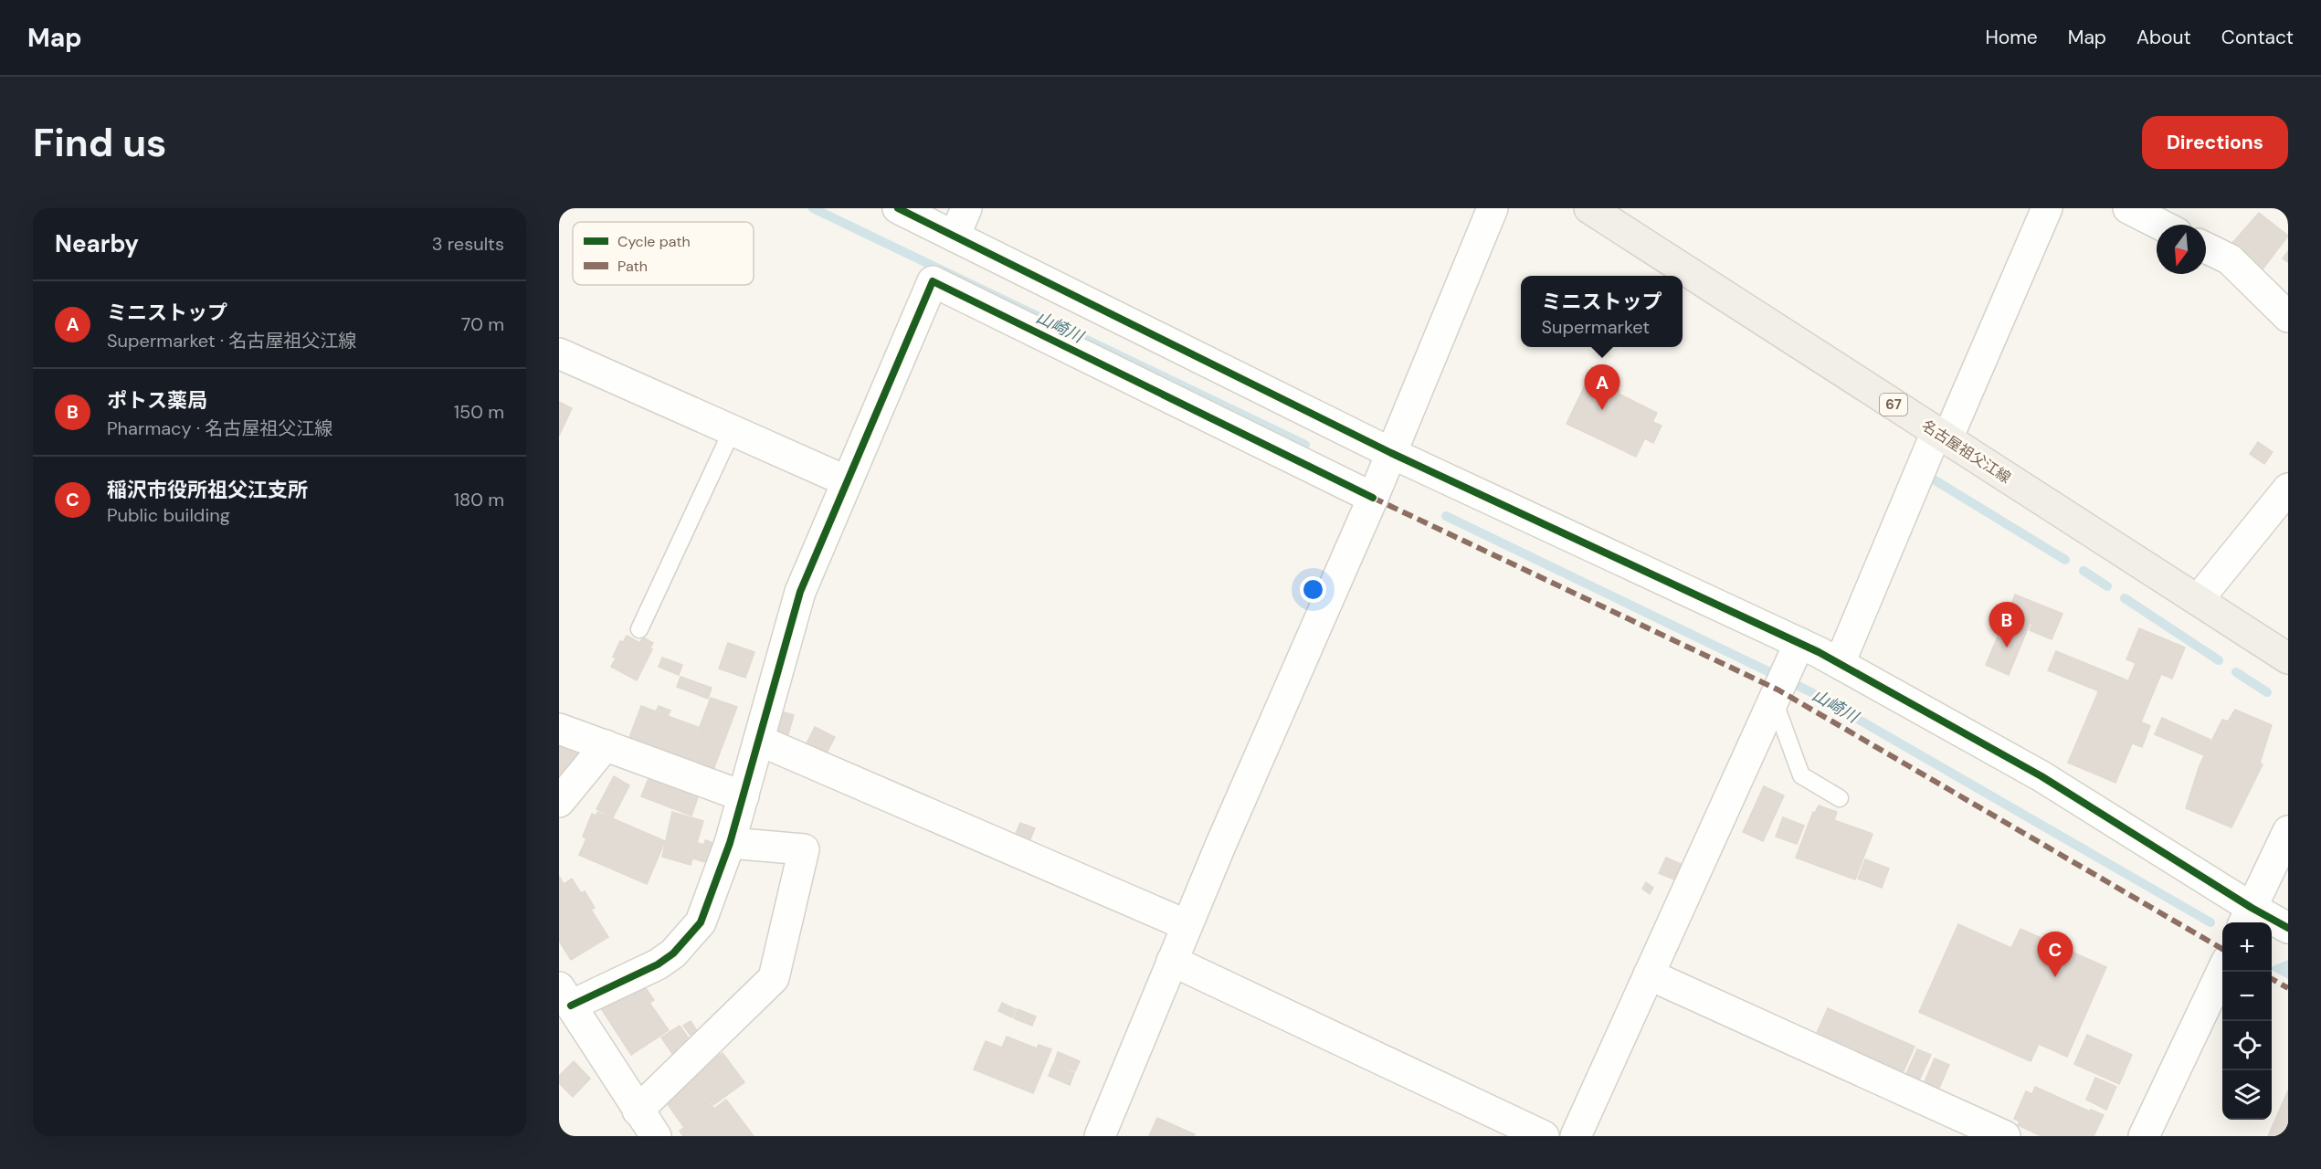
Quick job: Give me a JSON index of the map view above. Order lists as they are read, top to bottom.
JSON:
{
  "streets": {
    "main road": ["67", "名古屋祖父江線"]
  },
  "water": ["山崎川"],
  "legend": ["Cycle path", "Path"],
  "north": "bottom",
  "page": {
    "header": "Map",
    "nav": [
      "Home",
      "Map",
      "About",
      "Contact"
    ],
    "buttons": "Directions",
    "title": "Find us",
    "heading": ["Nearby", "3 results"],
    "popup": ["ミニストップ", "Supermarket"],
    "list": [
      {
        "mark": "A",
        "name": "ミニストップ",
        "note": "Supermarket · 名古屋祖父江線",
        "value": "70 m"
      },
      {
        "mark": "B",
        "name": "ポトス薬局",
        "note": "Pharmacy · 名古屋祖父江線",
        "value": "150 m"
      },
      {
        "mark": "C",
        "name": "稲沢市役所祖父江支所",
        "note": "Public building",
        "value": "180 m"
      }
    ],
    "pins": ["A", "B", "C"],
    "map_buttons": ["+", "−"]
  }
}
